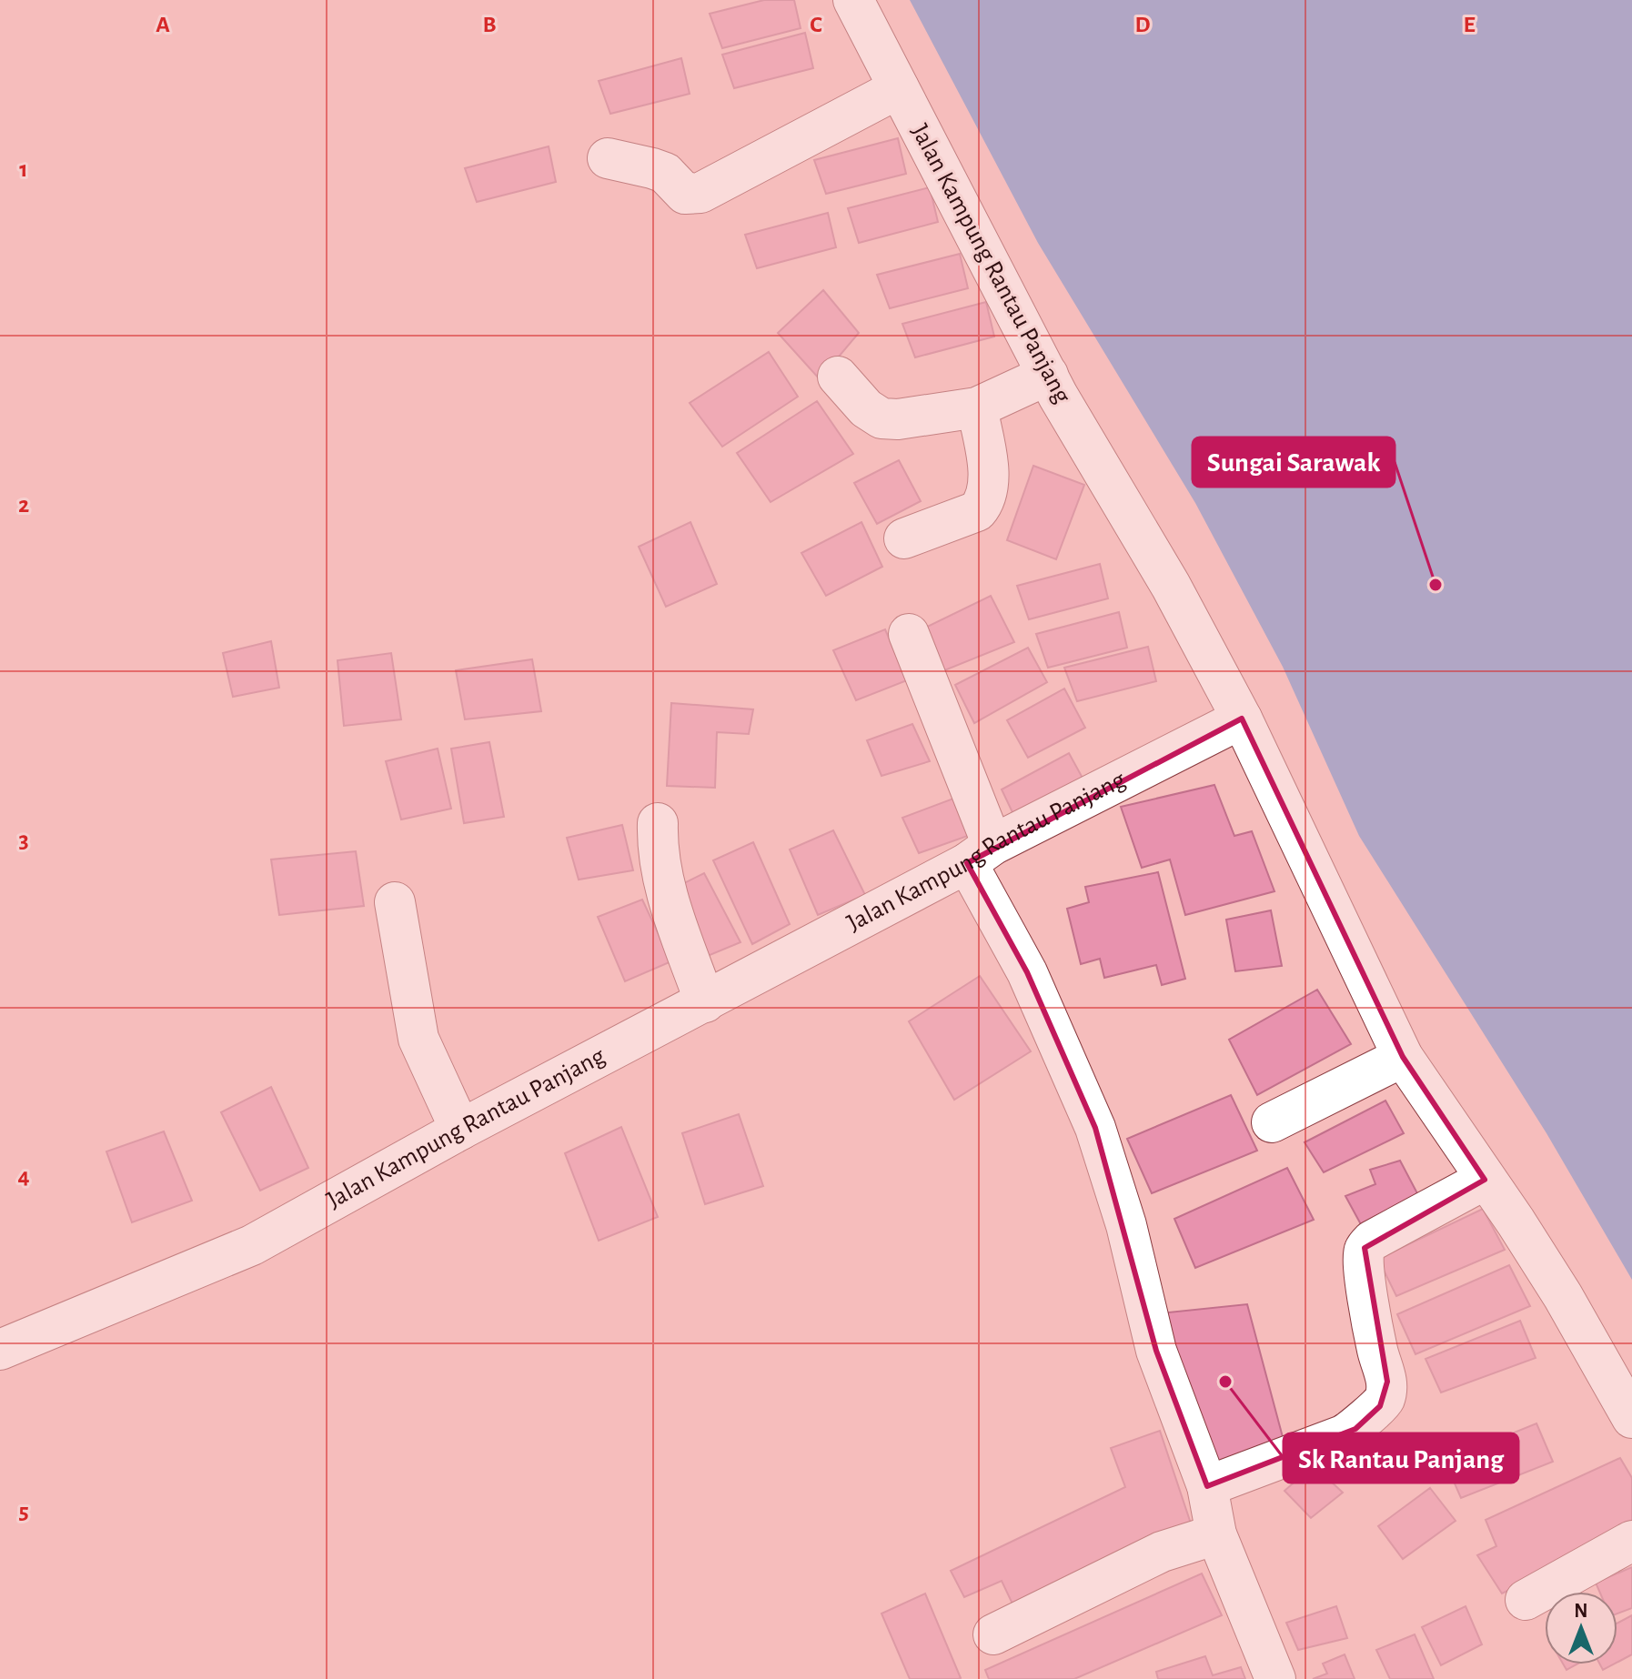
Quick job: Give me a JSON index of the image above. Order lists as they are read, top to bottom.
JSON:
{
  "streets": {
    "street": ["Jalan Kampung Rantau Panjang"]
  },
  "places": ["Sungai Sarawak", "Sk Rantau Panjang"],
  "north": "top",
  "grid": {
    "columns": [
      "A",
      "B",
      "C",
      "D",
      "E"
    ],
    "rows": [
      "1",
      "2",
      "3",
      "4",
      "5"
    ]
  }
}
